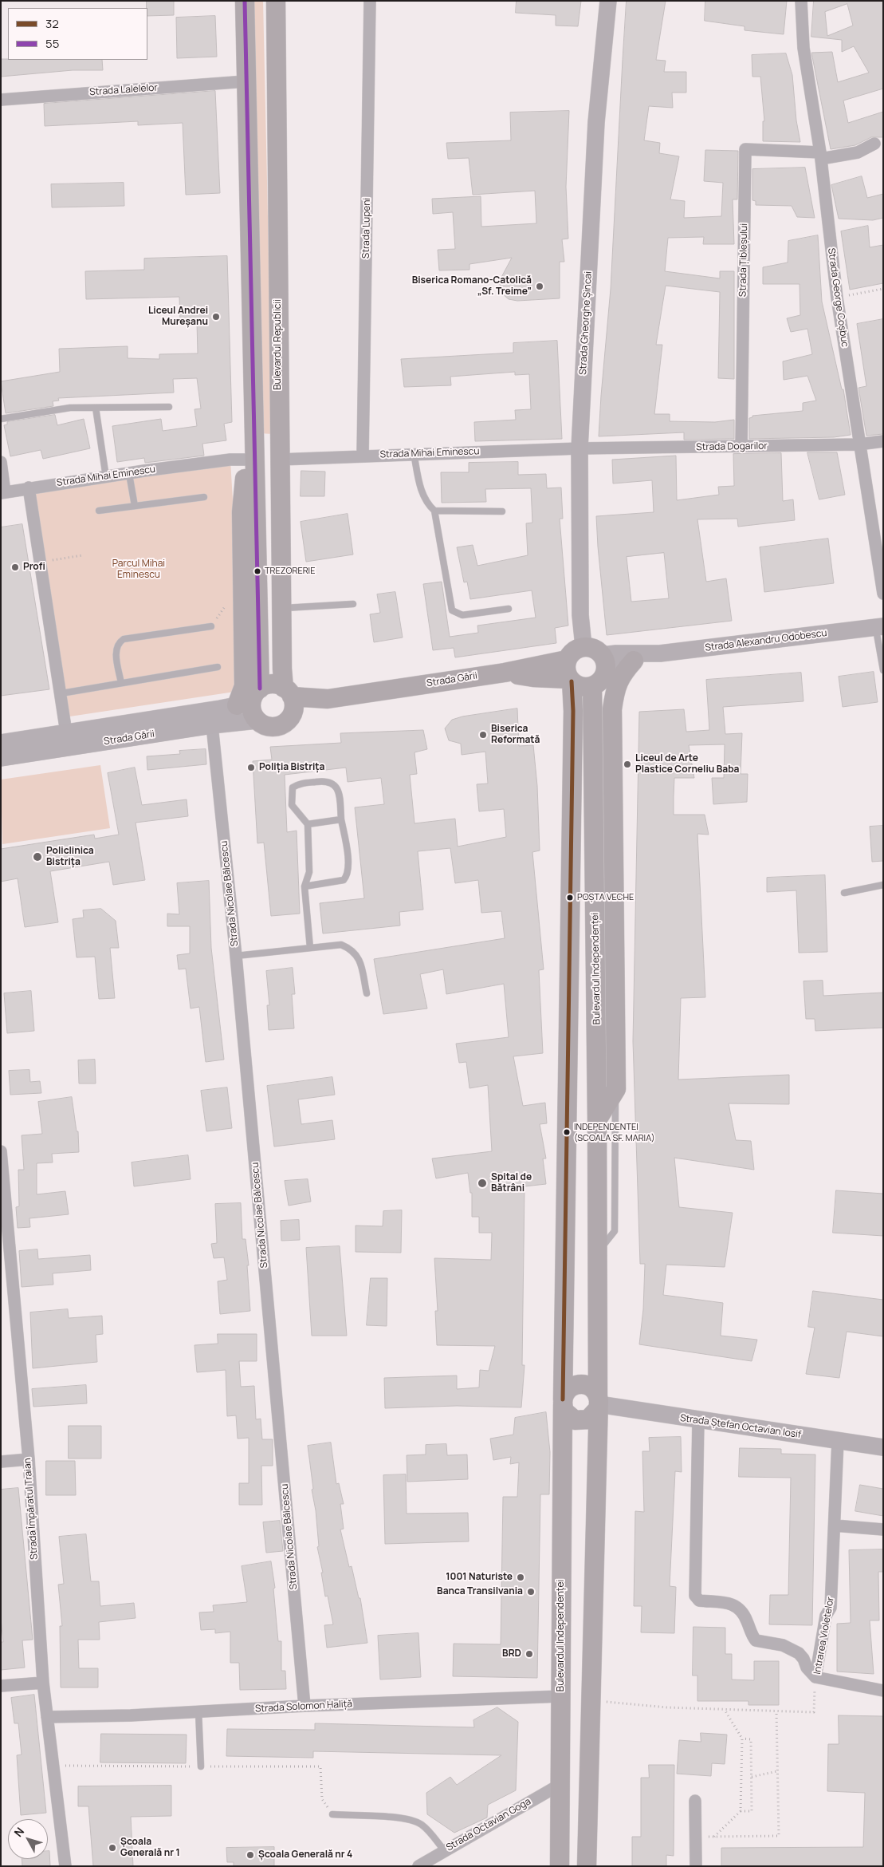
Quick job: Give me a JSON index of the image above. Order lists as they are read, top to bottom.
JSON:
{
  "streets": {
    "main road": ["Bulevardul Republicii", "Strada Gării", "Bulevardul Independenței"],
    "street": [
      "Strada Lalelelor",
      "Strada Lupeni",
      "Strada Țibleșului",
      "Strada George Coșbuc",
      "Strada Gheorghe Șincai",
      "Strada Dogarilor",
      "Strada Mihai Eminescu",
      "Strada Alexandru Odobescu",
      "Strada Nicolae Bălcescu",
      "Strada Ștefan Octavian Iosif",
      "Strada Împăratul Traian",
      "Intrarea Violetelor",
      "Strada Solomon Haliță",
      "Strada Octavian Goga"
    ]
  },
  "crossings": [
    ["Strada Lupeni", "Strada Mihai Eminescu"],
    ["Strada Țibleșului", "Strada George Coșbuc"],
    ["Strada Țibleșului", "Strada Dogarilor"],
    ["Strada George Coșbuc", "Strada Dogarilor"],
    ["Strada Gheorghe Șincai", "Strada Dogarilor"],
    ["Strada Gheorghe Șincai", "Strada Mihai Eminescu"],
    ["Strada Gheorghe Șincai", "Strada Alexandru Odobescu"],
    ["Strada Gheorghe Șincai", "Strada Gării"],
    ["Strada Gheorghe Șincai", "Bulevardul Independenței"],
    ["Bulevardul Republicii", "Strada Mihai Eminescu"],
    ["Bulevardul Republicii", "Strada Gării"],
    ["Strada Dogarilor", "Strada Mihai Eminescu"],
    ["Strada Alexandru Odobescu", "Strada Gării"],
    ["Strada Alexandru Odobescu", "Bulevardul Independenței"],
    ["Strada Gării", "Strada Nicolae Bălcescu"],
    ["Strada Gării", "Bulevardul Independenței"],
    ["Strada Nicolae Bălcescu", "Strada Solomon Haliță"],
    ["Bulevardul Independenței", "Strada Ștefan Octavian Iosif"],
    ["Bulevardul Independenței", "Strada Solomon Haliță"],
    ["Bulevardul Independenței", "Strada Octavian Goga"],
    ["Strada Ștefan Octavian Iosif", "Intrarea Violetelor"],
    ["Strada Împăratul Traian", "Strada Solomon Haliță"]
  ],
  "parks": ["Parcul Mihai Eminescu"],
  "places": [
    "Biserica Romano-Catolică „Sf. Treime”",
    "Liceul Andrei Mureșanu",
    "Profi",
    "TREZORERIE",
    "Biserica Reformată",
    "Liceul de Arte Plastice Corneliu Baba",
    "Poliția Bistrița",
    "Policlinica Bistrița",
    "POȘTA VECHE",
    "INDEPENDENTEI (SCOALA SF. MARIA)",
    "Spital de Bătrâni",
    "1001 Naturiste",
    "Banca Transilvania",
    "BRD",
    "Școala Generală nr 1",
    "Școala Generală nr 4"
  ],
  "lines": ["transit line 55", "transit line 32"],
  "legend": ["32", "55"],
  "north": "top left"
}
